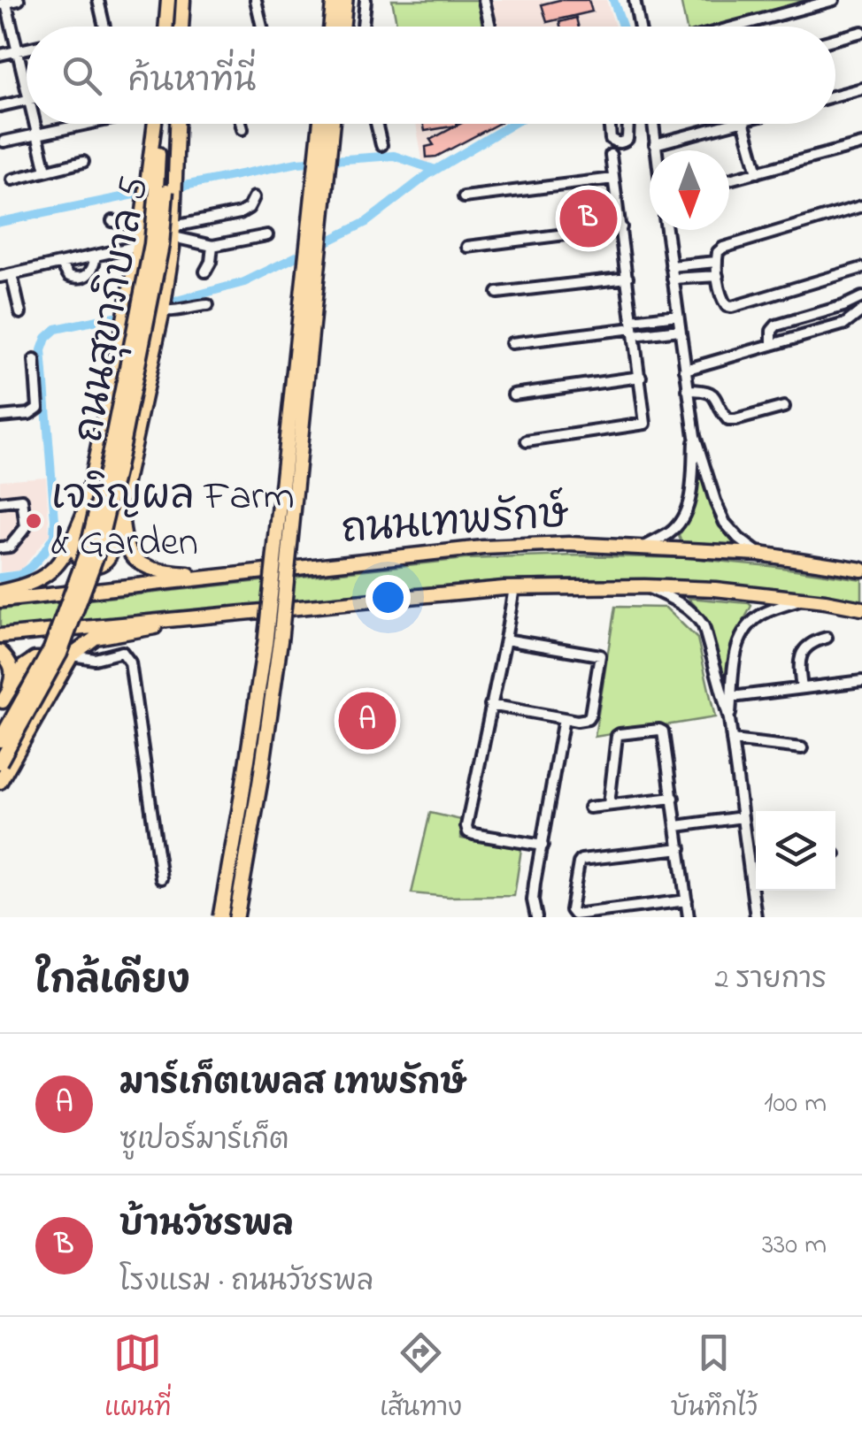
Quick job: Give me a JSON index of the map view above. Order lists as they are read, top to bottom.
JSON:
{
  "streets": {
    "main road": ["ถนนสุขาภิบาล 5", "ถนนเทพรักษ์"]
  },
  "crossings": [
    ["ถนนสุขาภิบาล 5", "ถนนเทพรักษ์"]
  ],
  "places": ["เจริญผล Farm & Garden"],
  "north": "bottom",
  "page": {
    "search": "ค้นหาที่นี่",
    "pins": ["B", "A"],
    "heading": ["ใกล้เคียง", "2 รายการ"],
    "list": [
      {
        "mark": "A",
        "name": "มาร์เก็ตเพลส เทพรักษ์",
        "note": "ซูเปอร์มาร์เก็ต",
        "value": "100 m"
      },
      {
        "mark": "B",
        "name": "บ้านวัชรพล",
        "note": "โรงแรม · ถนนวัชรพล",
        "value": "330 m"
      }
    ],
    "nav": ["แผนที่", "เส้นทาง", "บันทึกไว้"]
  }
}
